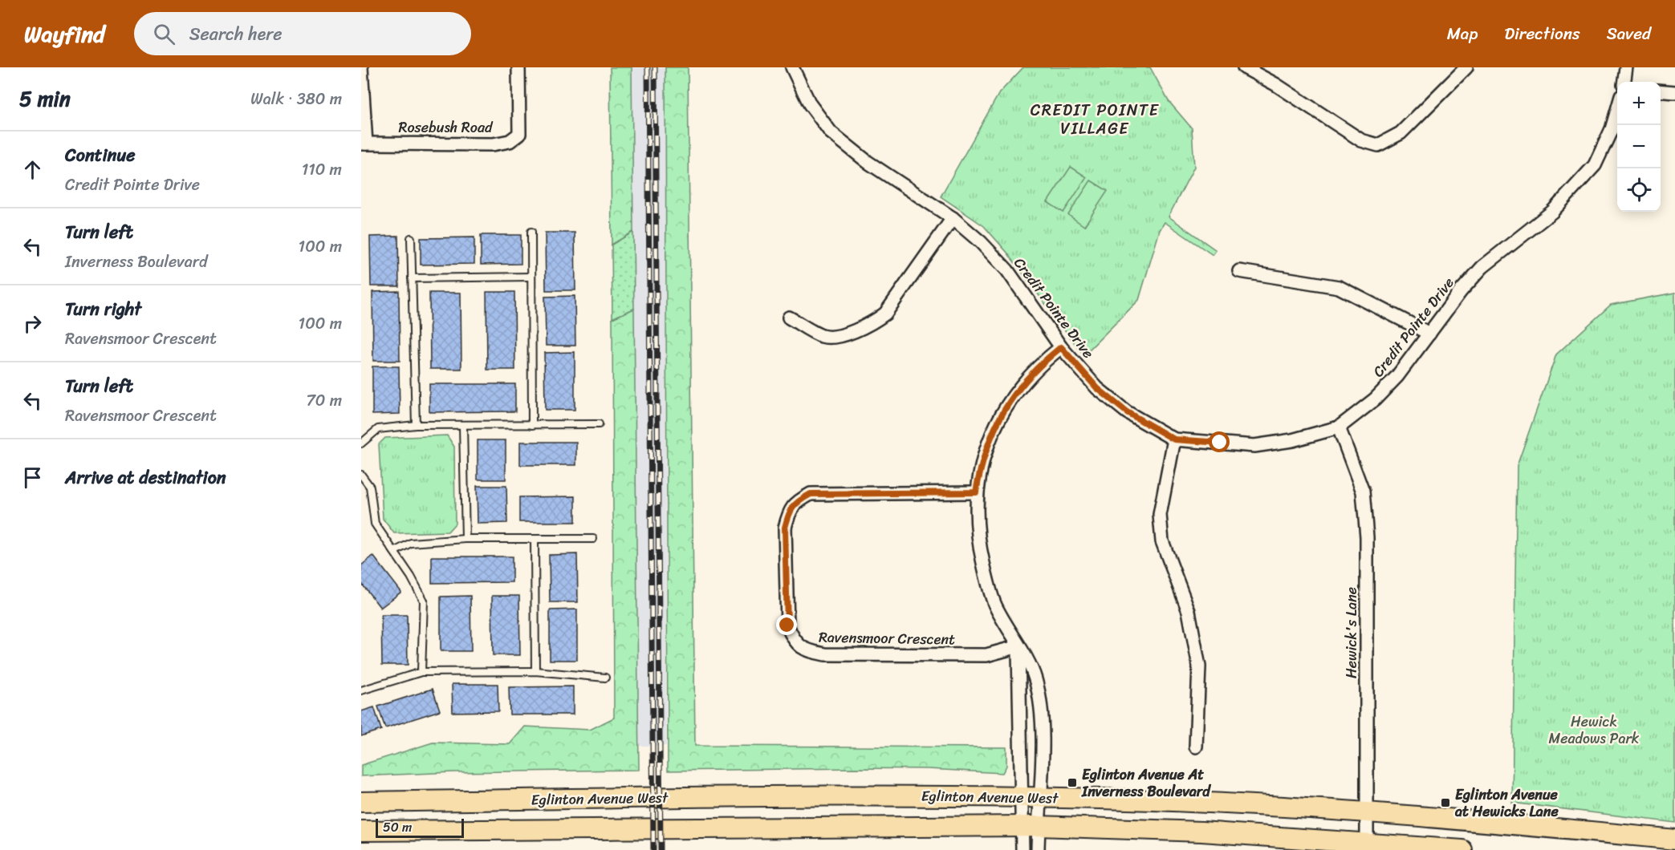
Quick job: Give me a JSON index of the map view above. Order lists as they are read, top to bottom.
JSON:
{
  "streets": {
    "main road": ["Eglinton Avenue West"],
    "street": [
      "Rosebush Road",
      "Credit Pointe Drive",
      "Hewick's Lane",
      "Ravensmoor Crescent"
    ]
  },
  "crossings": [
    ["Credit Pointe Drive", "Hewick's Lane"],
    ["Hewick's Lane", "Eglinton Avenue West"]
  ],
  "districts": ["CREDIT POINTE VILLAGE"],
  "parks": ["Hewick Meadows Park"],
  "places": {
    "transit": ["Eglinton Avenue At Inverness Boulevard", "Eglinton Avenue at Hewicks Lane"]
  },
  "scale_bar": "50 m",
  "page": {
    "header": "Wayfind",
    "search": "Search here",
    "nav": ["Map", "Directions", "Saved"],
    "heading": ["5 min", "Walk · 380 m"],
    "map_buttons": ["+", "−"],
    "list": [
      ["Continue", "Credit Pointe Drive", "110 m"],
      ["Turn left", "Inverness Boulevard", "100 m"],
      ["Turn right", "Ravensmoor Crescent", "100 m"],
      ["Turn left", "Ravensmoor Crescent", "70 m"],
      "Arrive at destination"
    ],
    "scale": "50 m"
  }
}
